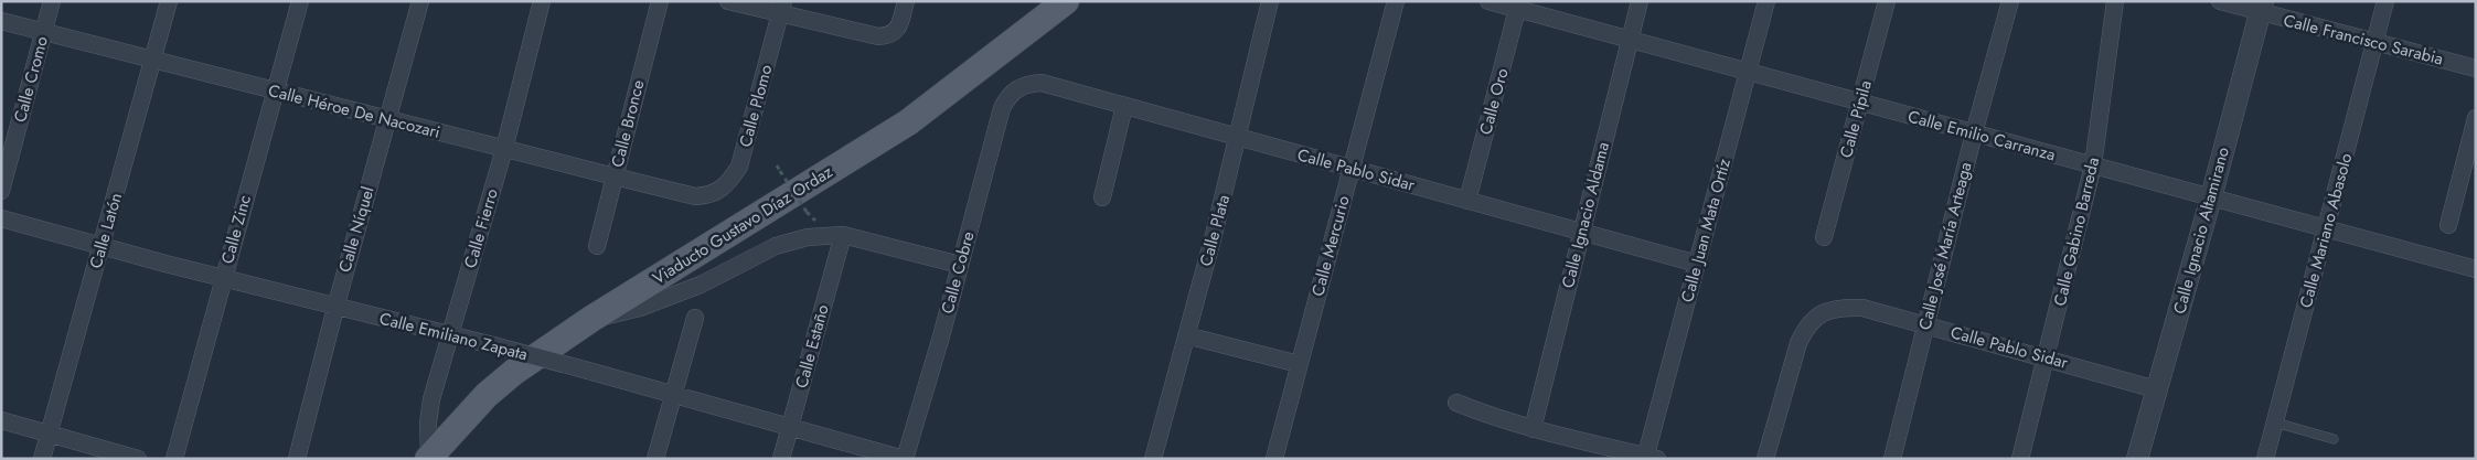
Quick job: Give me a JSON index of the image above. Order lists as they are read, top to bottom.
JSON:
{
  "streets": {
    "main road": ["Viaducto Gustavo Díaz Ordaz"],
    "street": [
      "Calle Francisco Sarabia",
      "Calle Cromo",
      "Calle Oro",
      "Calle Plomo",
      "Calle Héroe De Nacozari",
      "Calle Pípila",
      "Calle Bronce",
      "Calle Emilio Carranza",
      "Calle Pablo Sidar",
      "Calle Ignacio Aldama",
      "Calle Fierro",
      "Calle Zinc",
      "Calle Níquel",
      "Calle Latón",
      "Calle Plata",
      "Calle Juan Mata Ortíz",
      "Calle Ignacio Altamirano",
      "Calle Mariano Abasolo",
      "Calle Gabino Barreda",
      "Calle Mercurio",
      "Calle José María Arteaga",
      "Calle Cobre",
      "Calle Emiliano Zapata",
      "Calle Estaño"
    ]
  },
  "crossings": [
    ["Calle Francisco Sarabia", "Calle Ignacio Altamirano"],
    ["Calle Francisco Sarabia", "Calle Mariano Abasolo"],
    ["Calle Cromo", "Calle Héroe De Nacozari"],
    ["Calle Oro", "Calle Emilio Carranza"],
    ["Calle Oro", "Calle Pablo Sidar"],
    ["Calle Plomo", "Calle Héroe De Nacozari"],
    ["Calle Héroe De Nacozari", "Calle Bronce"],
    ["Calle Héroe De Nacozari", "Calle Fierro"],
    ["Calle Héroe De Nacozari", "Calle Zinc"],
    ["Calle Héroe De Nacozari", "Calle Níquel"],
    ["Calle Héroe De Nacozari", "Calle Latón"],
    ["Calle Pípila", "Calle Emilio Carranza"],
    ["Calle Emilio Carranza", "Calle Ignacio Aldama"],
    ["Calle Emilio Carranza", "Calle Juan Mata Ortíz"],
    ["Calle Emilio Carranza", "Calle Ignacio Altamirano"],
    ["Calle Emilio Carranza", "Calle Mariano Abasolo"],
    ["Calle Emilio Carranza", "Calle Gabino Barreda"],
    ["Calle Emilio Carranza", "Calle José María Arteaga"],
    ["Calle Pablo Sidar", "Calle Ignacio Aldama"],
    ["Calle Pablo Sidar", "Calle Plata"],
    ["Calle Pablo Sidar", "Calle Juan Mata Ortíz"],
    ["Calle Pablo Sidar", "Calle Ignacio Altamirano"],
    ["Calle Pablo Sidar", "Calle Gabino Barreda"],
    ["Calle Pablo Sidar", "Calle Mercurio"],
    ["Calle Pablo Sidar", "Calle José María Arteaga"],
    ["Calle Pablo Sidar", "Calle Cobre"],
    ["Viaducto Gustavo Díaz Ordaz", "Calle Fierro"],
    ["Calle Fierro", "Calle Emiliano Zapata"],
    ["Calle Zinc", "Calle Emiliano Zapata"],
    ["Calle Níquel", "Calle Emiliano Zapata"],
    ["Calle Latón", "Calle Emiliano Zapata"],
    ["Calle Cobre", "Calle Emiliano Zapata"],
    ["Calle Emiliano Zapata", "Calle Estaño"]
  ]
}
